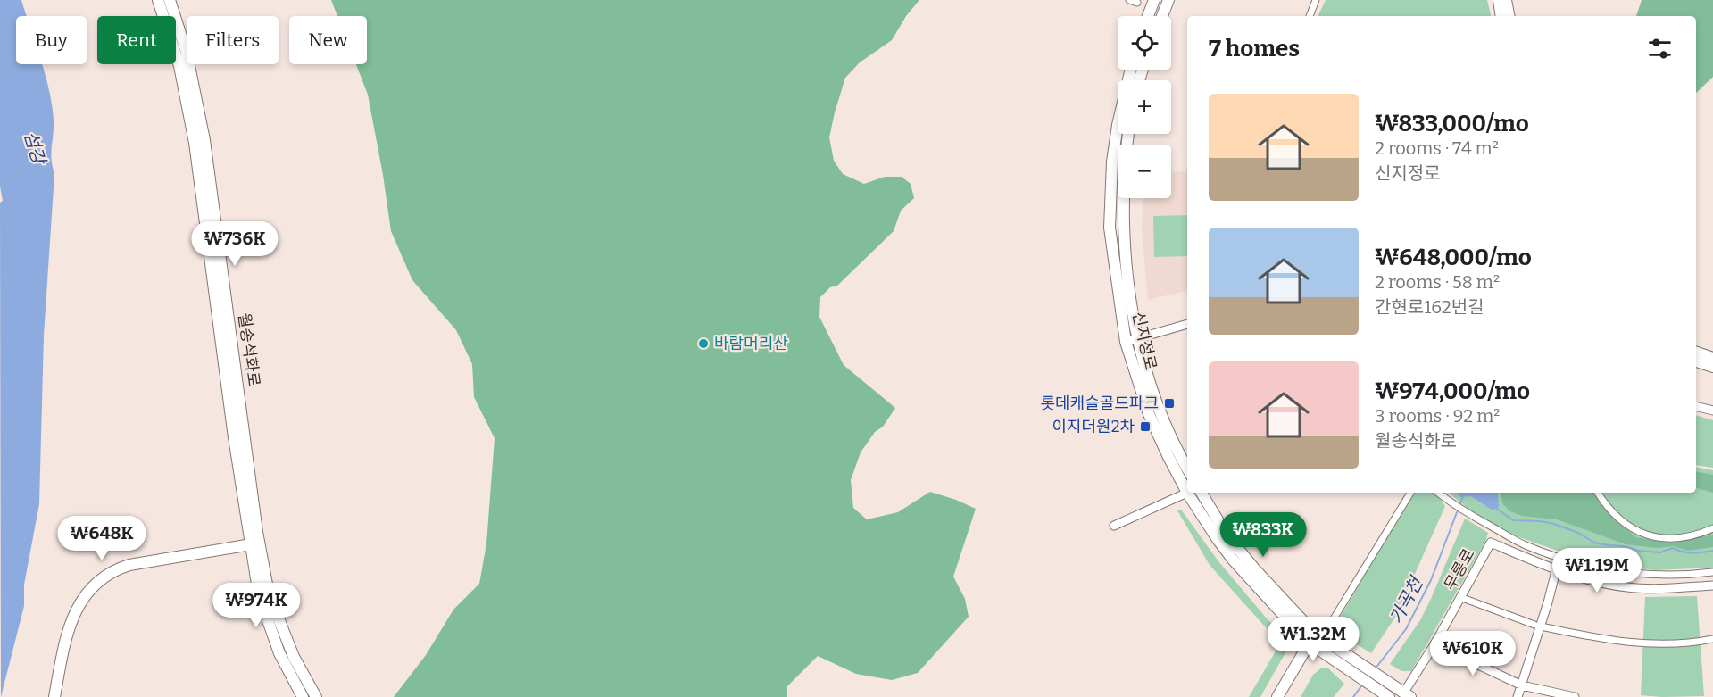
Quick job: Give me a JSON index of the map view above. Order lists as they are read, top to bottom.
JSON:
{
  "streets": {
    "street": ["신지정로", "월송석화로", "무릉로"]
  },
  "crossings": [
    ["신지정로", "무릉로"]
  ],
  "water": ["섬강", "가곡천"],
  "places": {
    "other": ["바람머리산"],
    "transit": ["롯데캐슬골드파크", "이지더원2차"]
  },
  "page": {
    "map_buttons": ["+", "−"],
    "chip": [
      "Buy",
      "Rent",
      "Filters",
      "New"
    ],
    "heading": "7 homes",
    "list": [
      {
        "name": "₩833,000/mo",
        "note": "2 rooms · 74 m² · 신지정로"
      },
      {
        "name": "₩648,000/mo",
        "note": "2 rooms · 58 m² · 간현로162번길"
      },
      {
        "name": "₩974,000/mo",
        "note": "3 rooms · 92 m² · 월송석화로"
      }
    ],
    "price": [
      "₩736K",
      "₩833K",
      "₩648K",
      "₩1.19M",
      "₩974K",
      "₩1.32M",
      "₩610K"
    ]
  }
}
